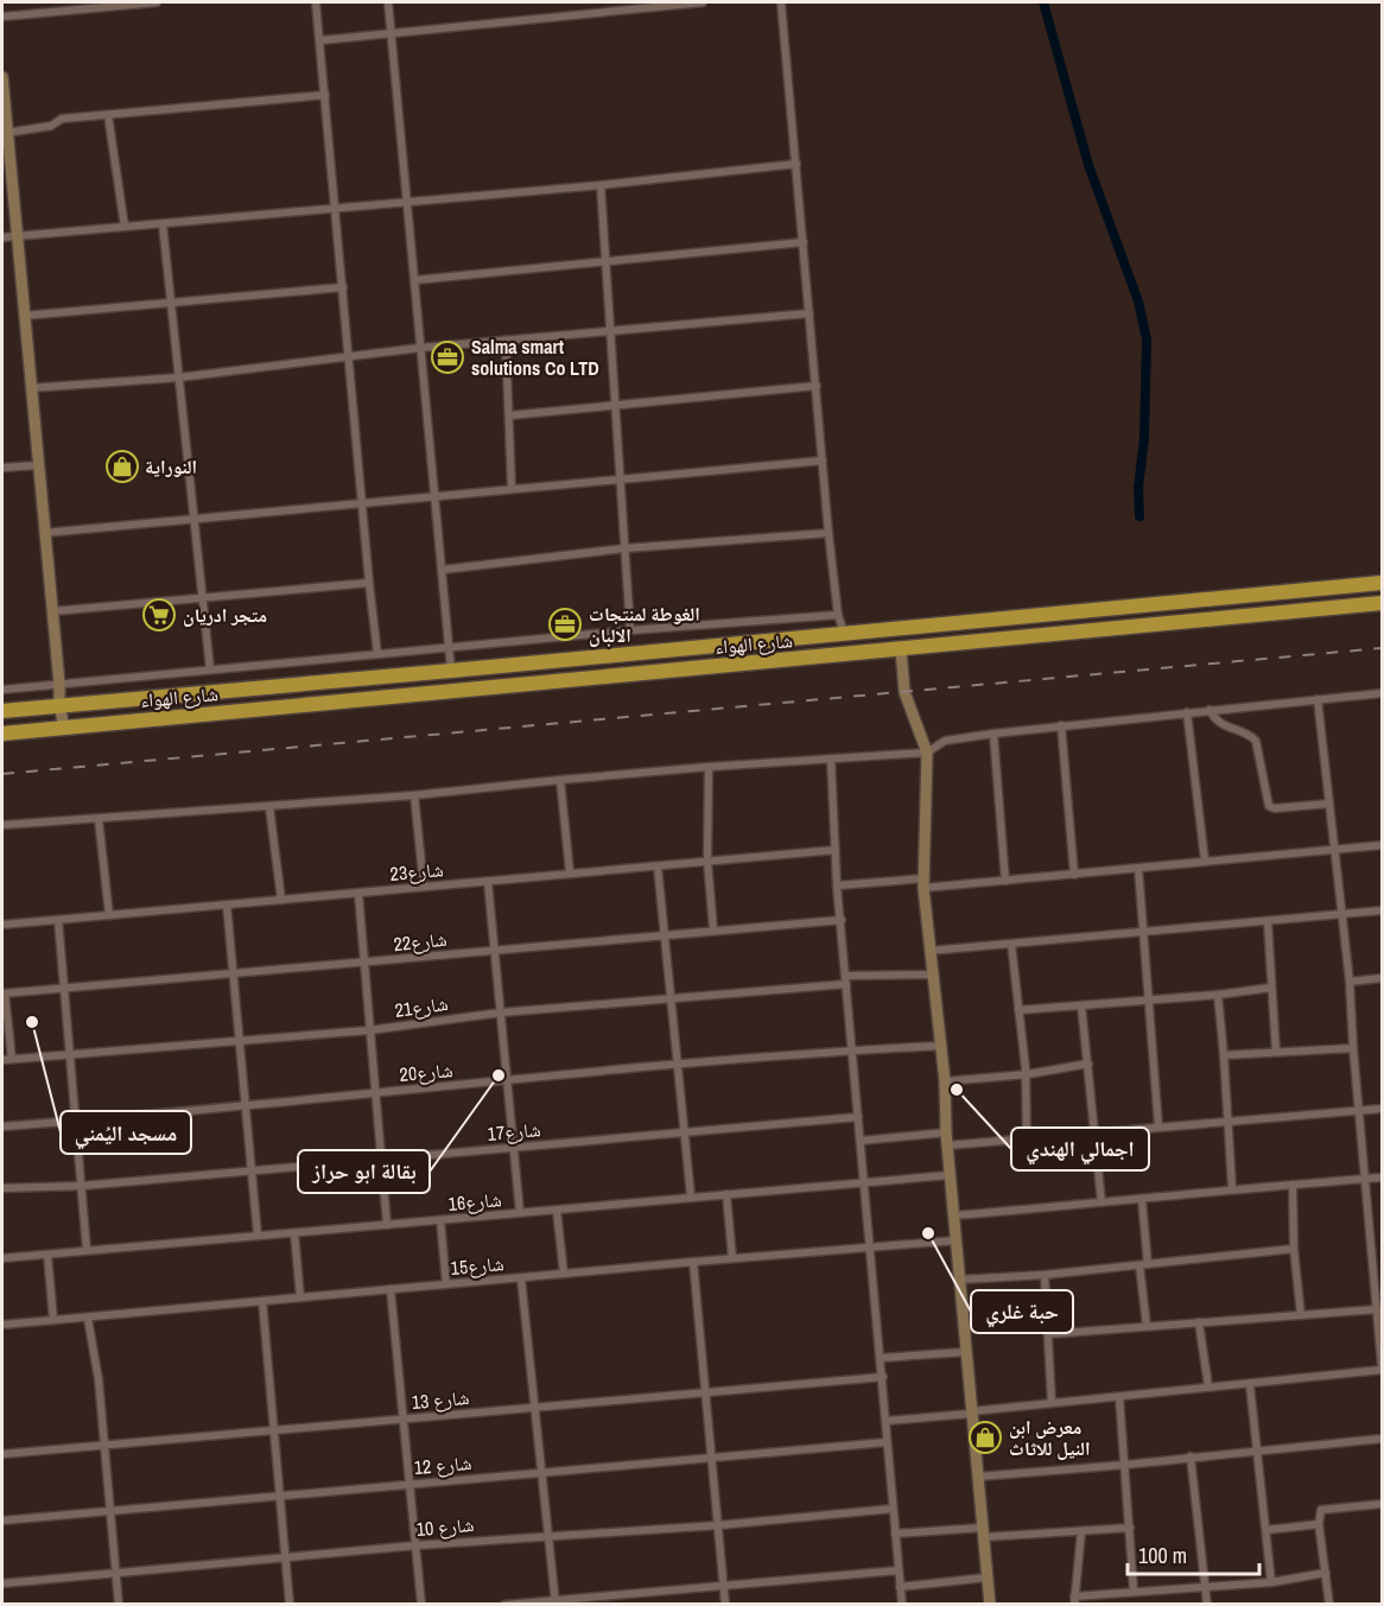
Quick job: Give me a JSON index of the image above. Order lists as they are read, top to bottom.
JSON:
{
  "streets": {
    "highway": ["شارع الهواء"],
    "street": [
      "شارع23",
      "شارع22",
      "شارع21",
      "شارع20",
      "شارع17",
      "شارع16",
      "شارع15",
      "شارع 13",
      "شارع 12",
      "شارع 10"
    ]
  },
  "places": {
    "office": ["Salma smart solutions Co LTD", "الغوطة لمنتجات الالبان"],
    "shop": ["النوراية", "معرض ابن النيل للاثاث"],
    "supermarket": ["متجر ادريان"],
    "other": [
      "مسجد اليُمني",
      "بقالة ابو حراز",
      "اجمالي الهندي",
      "حبة غلري"
    ]
  },
  "scale_bar": "100 m"
}
